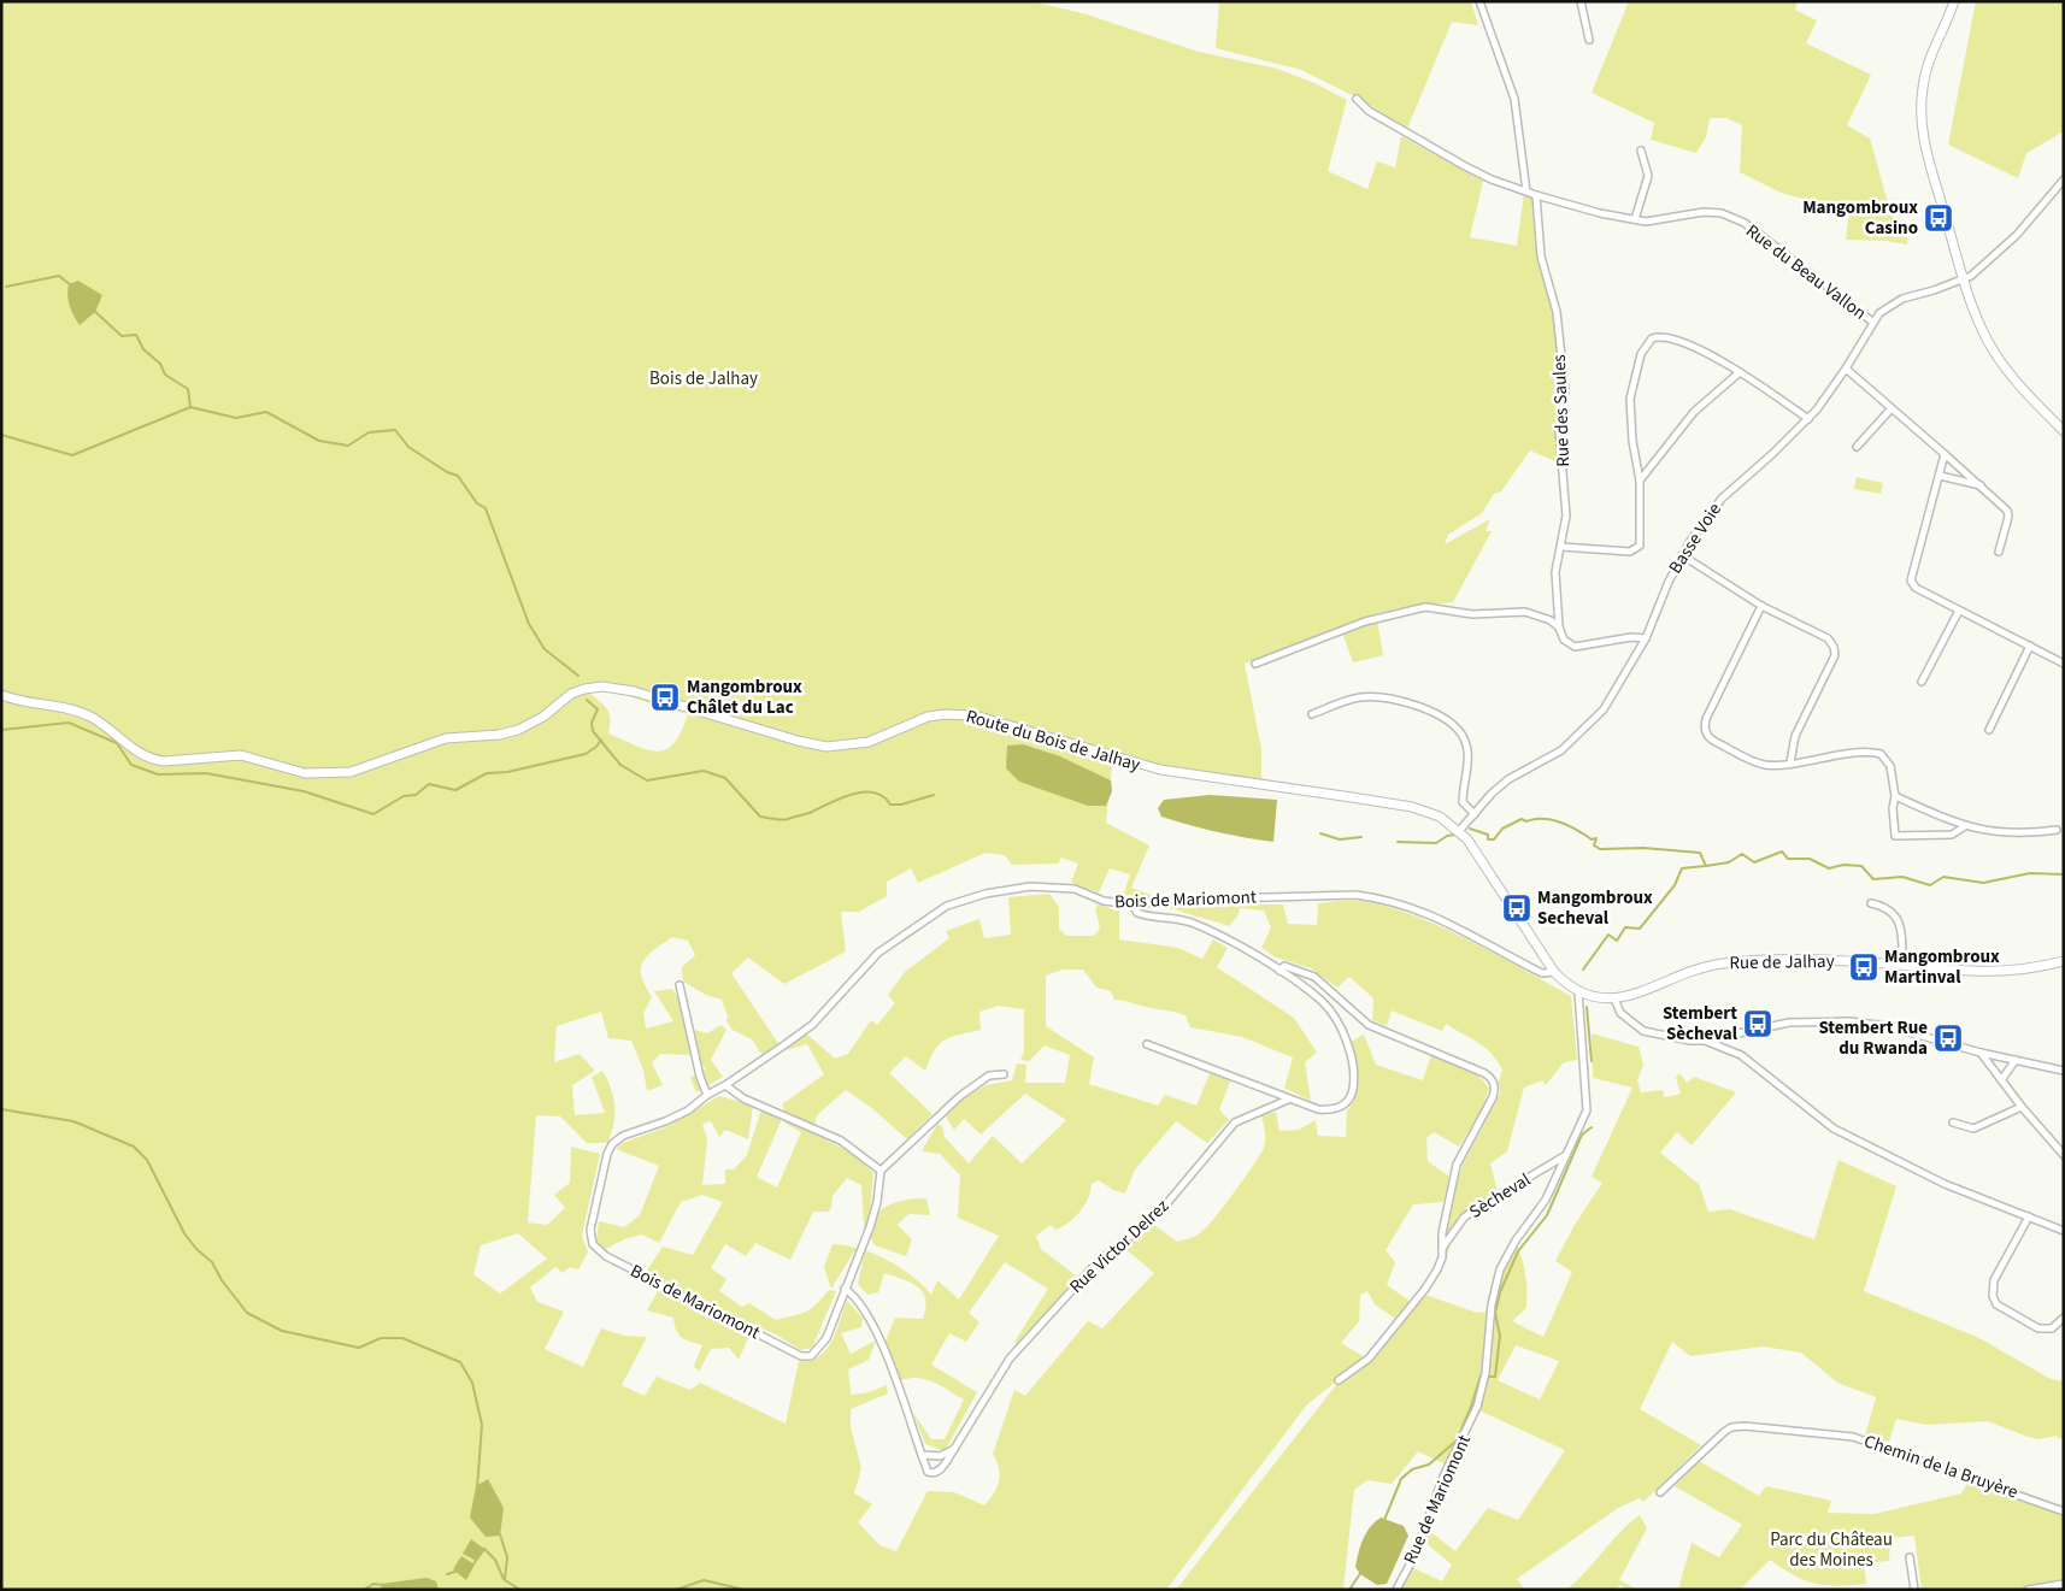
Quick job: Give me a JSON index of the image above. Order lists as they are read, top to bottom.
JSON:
{
  "streets": {
    "main road": ["Route du Bois de Jalhay", "Rue de Jalhay"],
    "street": [
      "Rue du Beau Vallon",
      "Rue des Saules",
      "Basse Voie",
      "Bois de Mariomont",
      "Sècheval",
      "Rue Victor Delrez",
      "Chemin de la Bruyère",
      "Rue de Mariomont"
    ]
  },
  "crossings": [
    ["Rue du Beau Vallon", "Rue des Saules"],
    ["Rue du Beau Vallon", "Basse Voie"],
    ["Basse Voie", "Route du Bois de Jalhay"],
    ["Route du Bois de Jalhay", "Bois de Mariomont"],
    ["Bois de Mariomont", "Rue Victor Delrez"],
    ["Sècheval", "Rue de Mariomont"]
  ],
  "parks": ["Bois de Jalhay", "Parc du Château des Moines"],
  "places": {
    "bus stop": [
      "Mangombroux Casino",
      "Mangombroux Châlet du Lac",
      "Mangombroux Secheval",
      "Mangombroux Martinval",
      "Stembert Sècheval",
      "Stembert Rue du Rwanda"
    ]
  }
}
